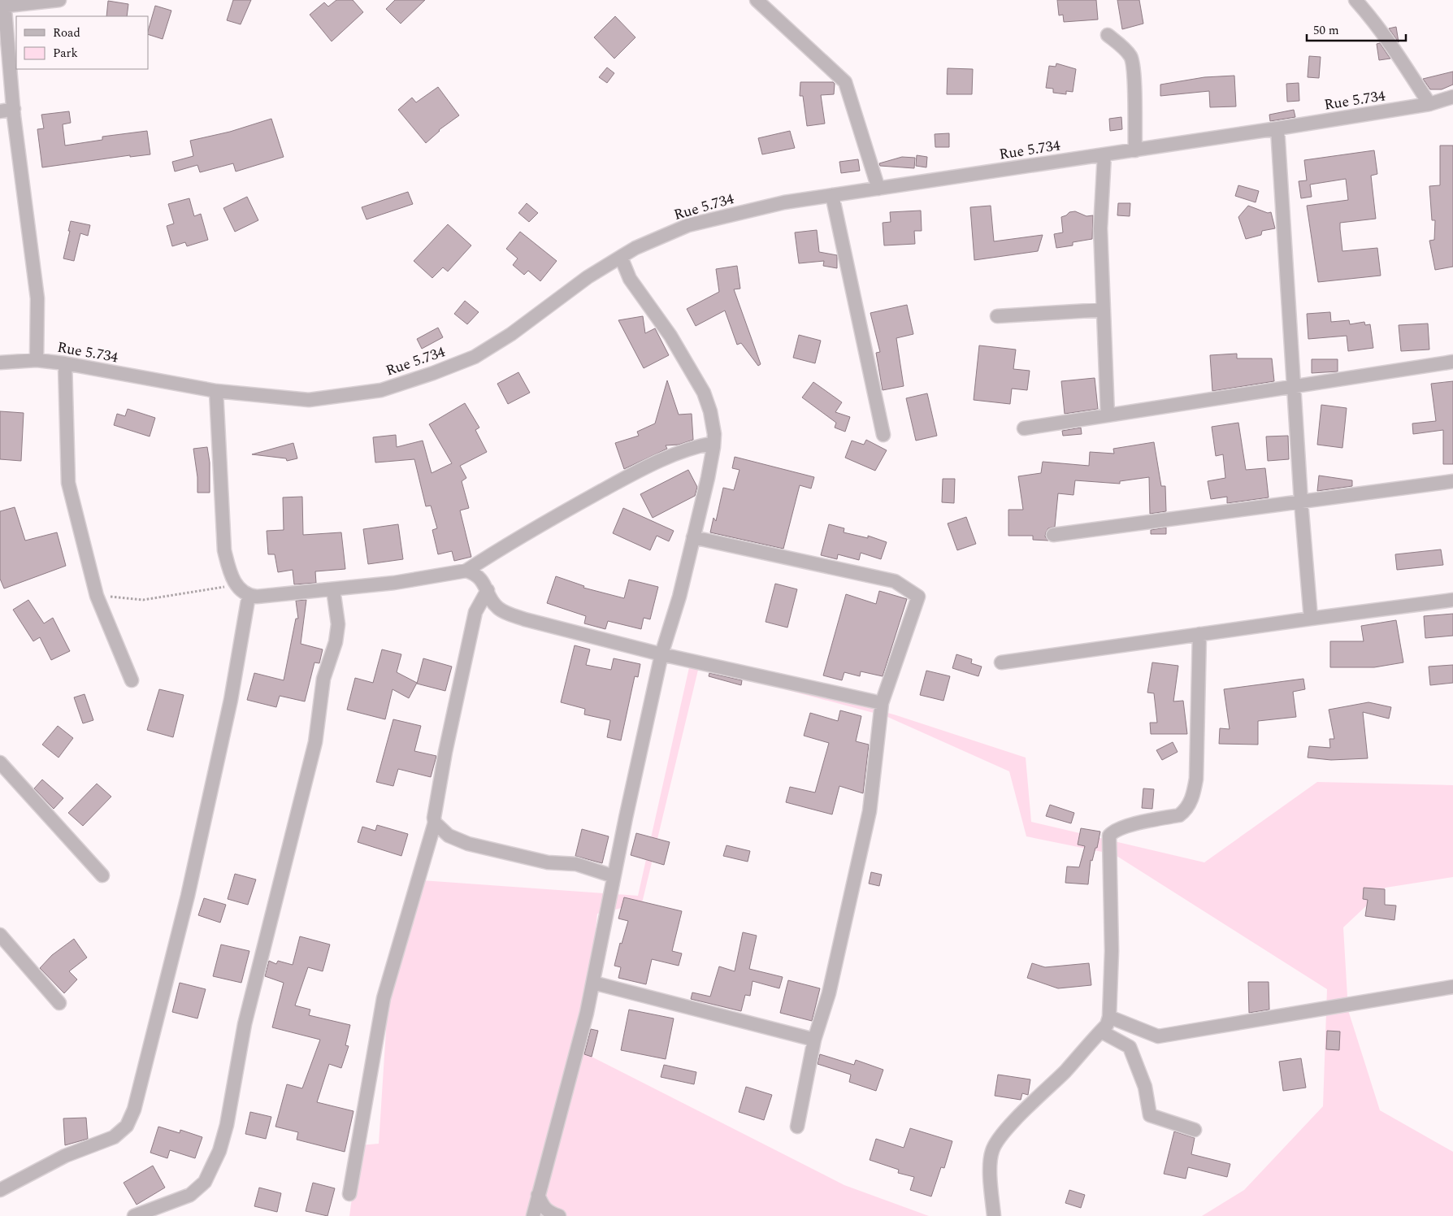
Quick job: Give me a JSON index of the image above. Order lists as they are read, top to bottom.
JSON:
{
  "streets": {
    "street": ["Rue 5.734"]
  },
  "legend": ["Road", "Park"],
  "scale_bar": "50 m"
}
